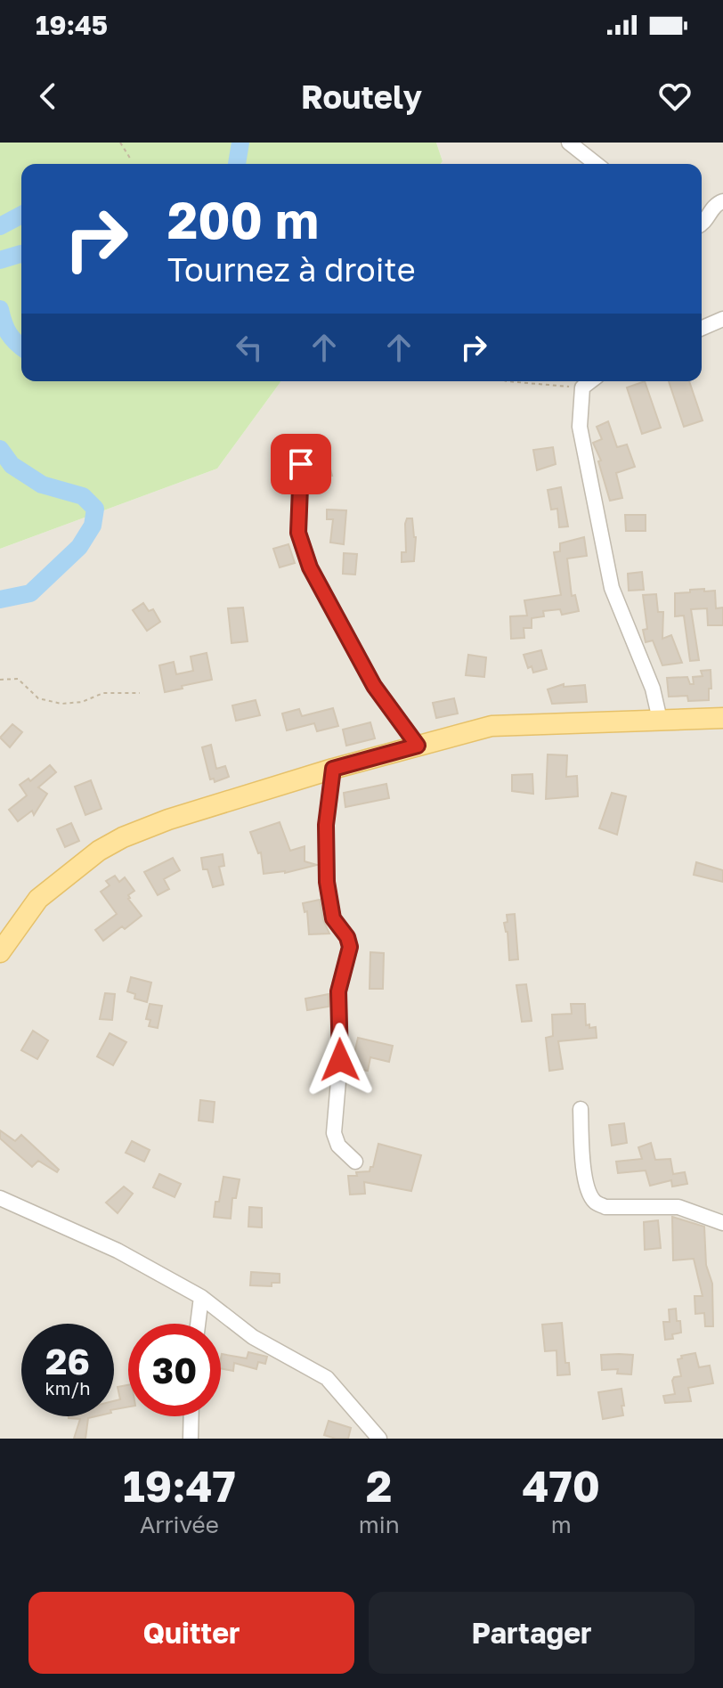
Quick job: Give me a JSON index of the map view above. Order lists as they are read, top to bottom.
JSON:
{
  "page": {
    "status": "19:45",
    "header": "Routely",
    "turn": ["200 m", "Tournez à droite"],
    "speed": "26 km/h",
    "limit": "30",
    "eta": [
      "19:47",
      "Arrivée",
      "2",
      "min",
      "470",
      "m"
    ],
    "buttons": ["Quitter", "Partager"]
  }
}
